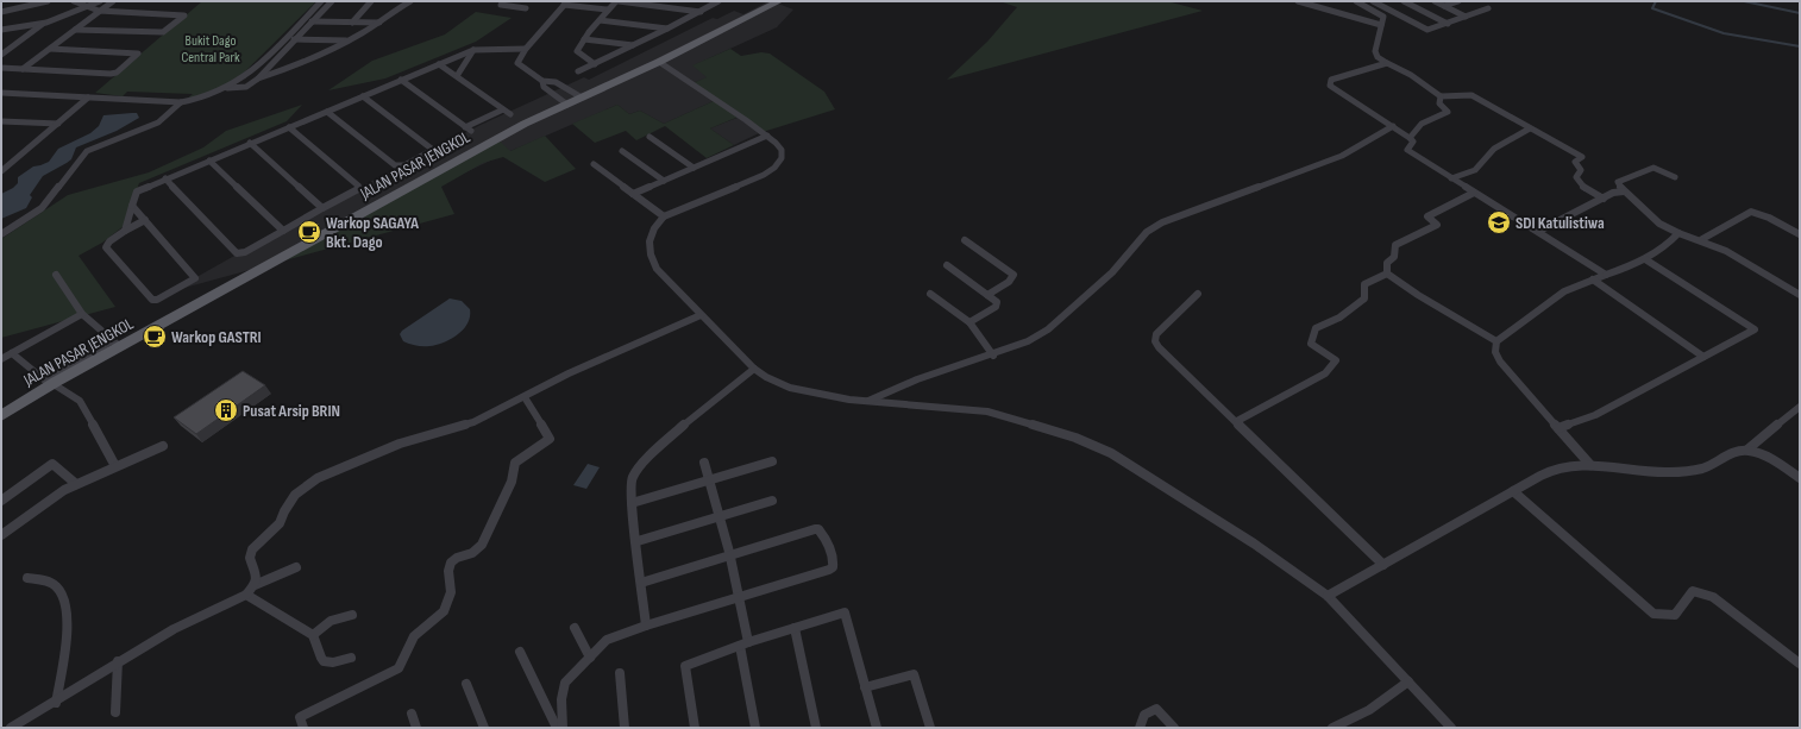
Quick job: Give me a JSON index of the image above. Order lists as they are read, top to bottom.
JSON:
{
  "streets": {
    "main road": ["JALAN PASAR JENGKOL"]
  },
  "parks": ["Bukit Dago Central Park"],
  "places": {
    "school or university": ["SDI Katulistiwa"],
    "cafe": ["Warkop SAGAYA Bkt. Dago", "Warkop GASTRI"],
    "building": ["Pusat Arsip BRIN"]
  }
}
